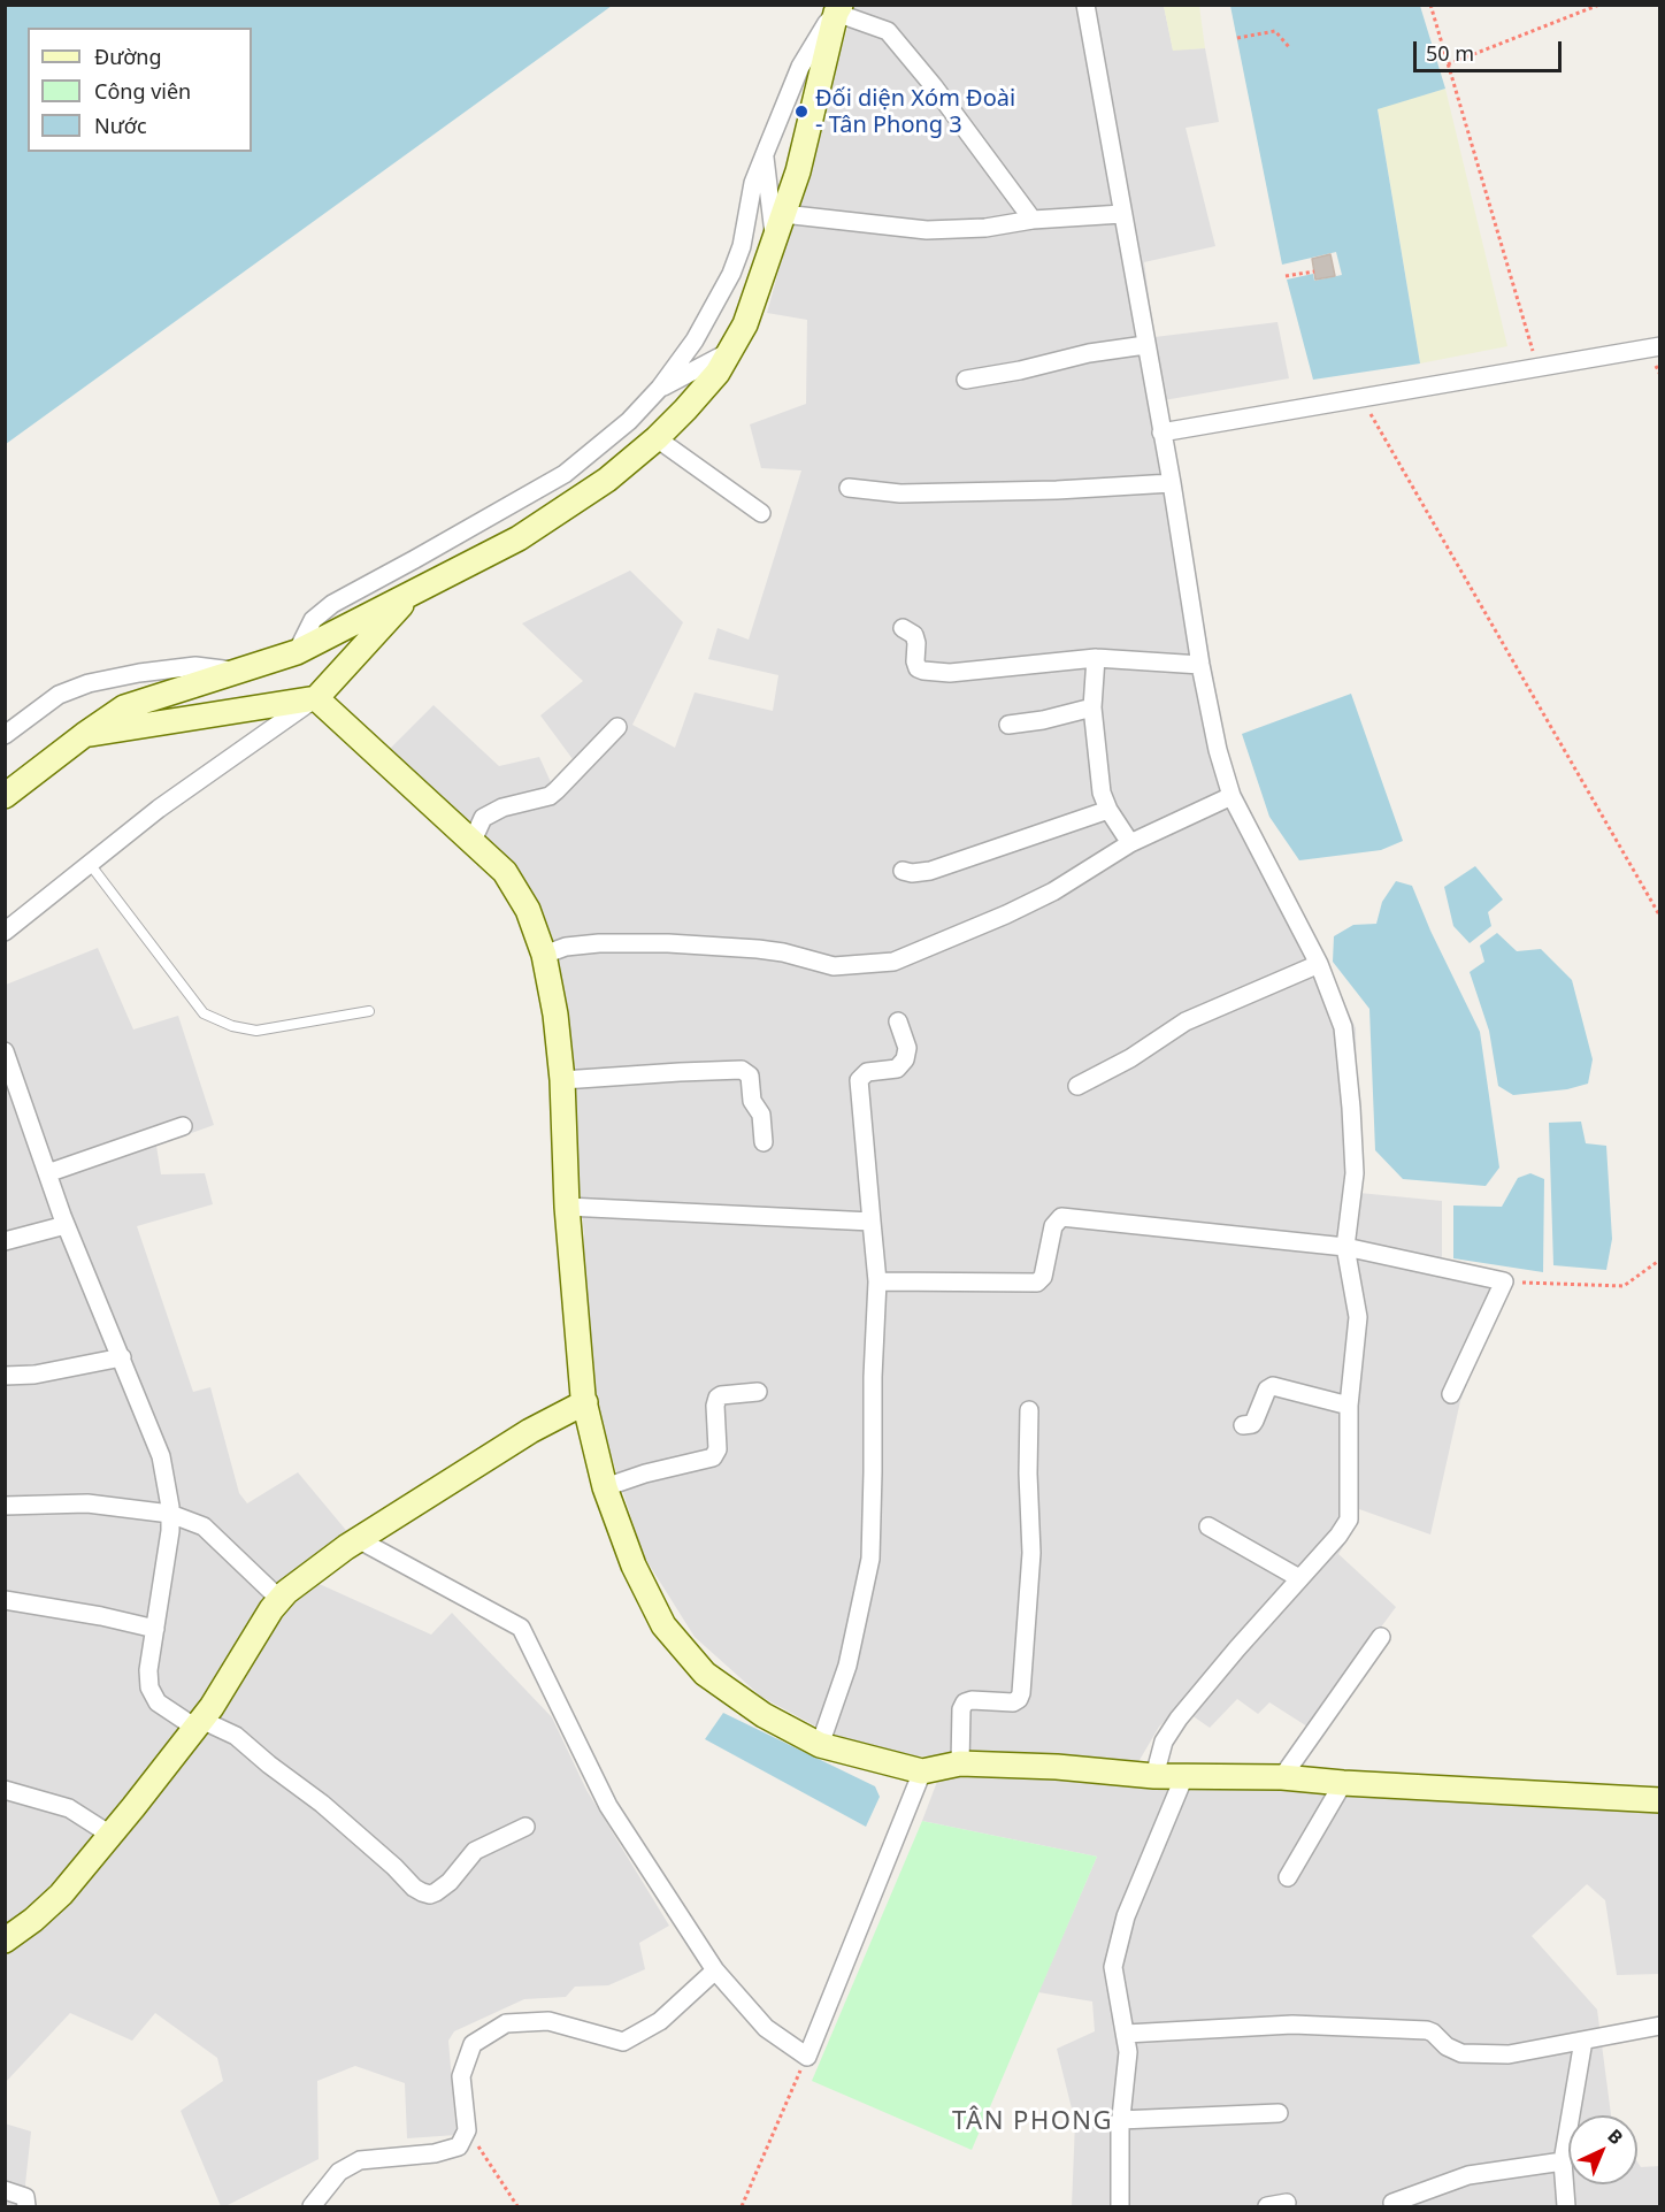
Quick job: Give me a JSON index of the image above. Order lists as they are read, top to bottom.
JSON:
{
  "districts": ["TÂN PHONG"],
  "places": ["Đối diện Xóm Đoài - Tân Phong 3"],
  "legend": ["Đường", "Công viên", "Nước"],
  "scale_bar": "50 m",
  "north": "top right"
}
